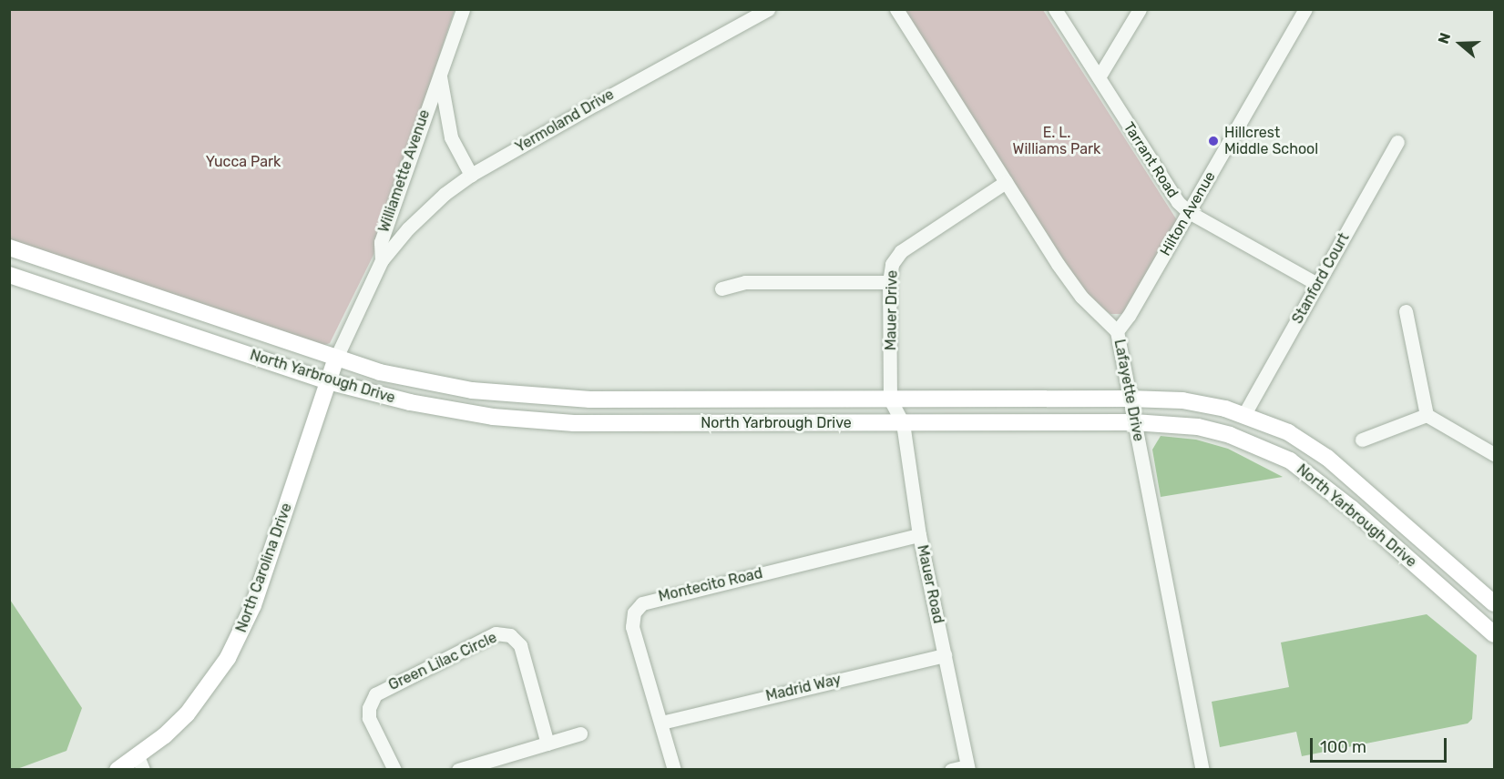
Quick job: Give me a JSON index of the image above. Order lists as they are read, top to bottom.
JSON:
{
  "streets": {
    "main road": ["North Yarbrough Drive", "North Carolina Drive"],
    "street": [
      "Yermoland Drive",
      "Tarrant Road",
      "Williamette Avenue",
      "Hilton Avenue",
      "Stanford Court",
      "Mauer Drive",
      "Lafayette Drive",
      "Mauer Road",
      "Montecito Road",
      "Green Lilac Circle",
      "Madrid Way"
    ]
  },
  "crossings": [
    ["Yermoland Drive", "Williamette Avenue"],
    ["Tarrant Road", "Hilton Avenue"],
    ["Tarrant Road", "Stanford Court"],
    ["Williamette Avenue", "North Yarbrough Drive"],
    ["Williamette Avenue", "North Carolina Drive"],
    ["Hilton Avenue", "Lafayette Drive"],
    ["Stanford Court", "North Yarbrough Drive"],
    ["Mauer Drive", "North Yarbrough Drive"],
    ["Mauer Drive", "Lafayette Drive"],
    ["Mauer Drive", "Mauer Road"],
    ["North Yarbrough Drive", "Lafayette Drive"],
    ["North Yarbrough Drive", "North Carolina Drive"],
    ["North Yarbrough Drive", "Mauer Road"],
    ["Mauer Road", "Montecito Road"],
    ["Mauer Road", "Madrid Way"],
    ["Montecito Road", "Madrid Way"]
  ],
  "parks": ["E. L. Williams Park", "Yucca Park"],
  "places": ["Hillcrest Middle School"],
  "scale_bar": "100 m",
  "north": "left"
}
